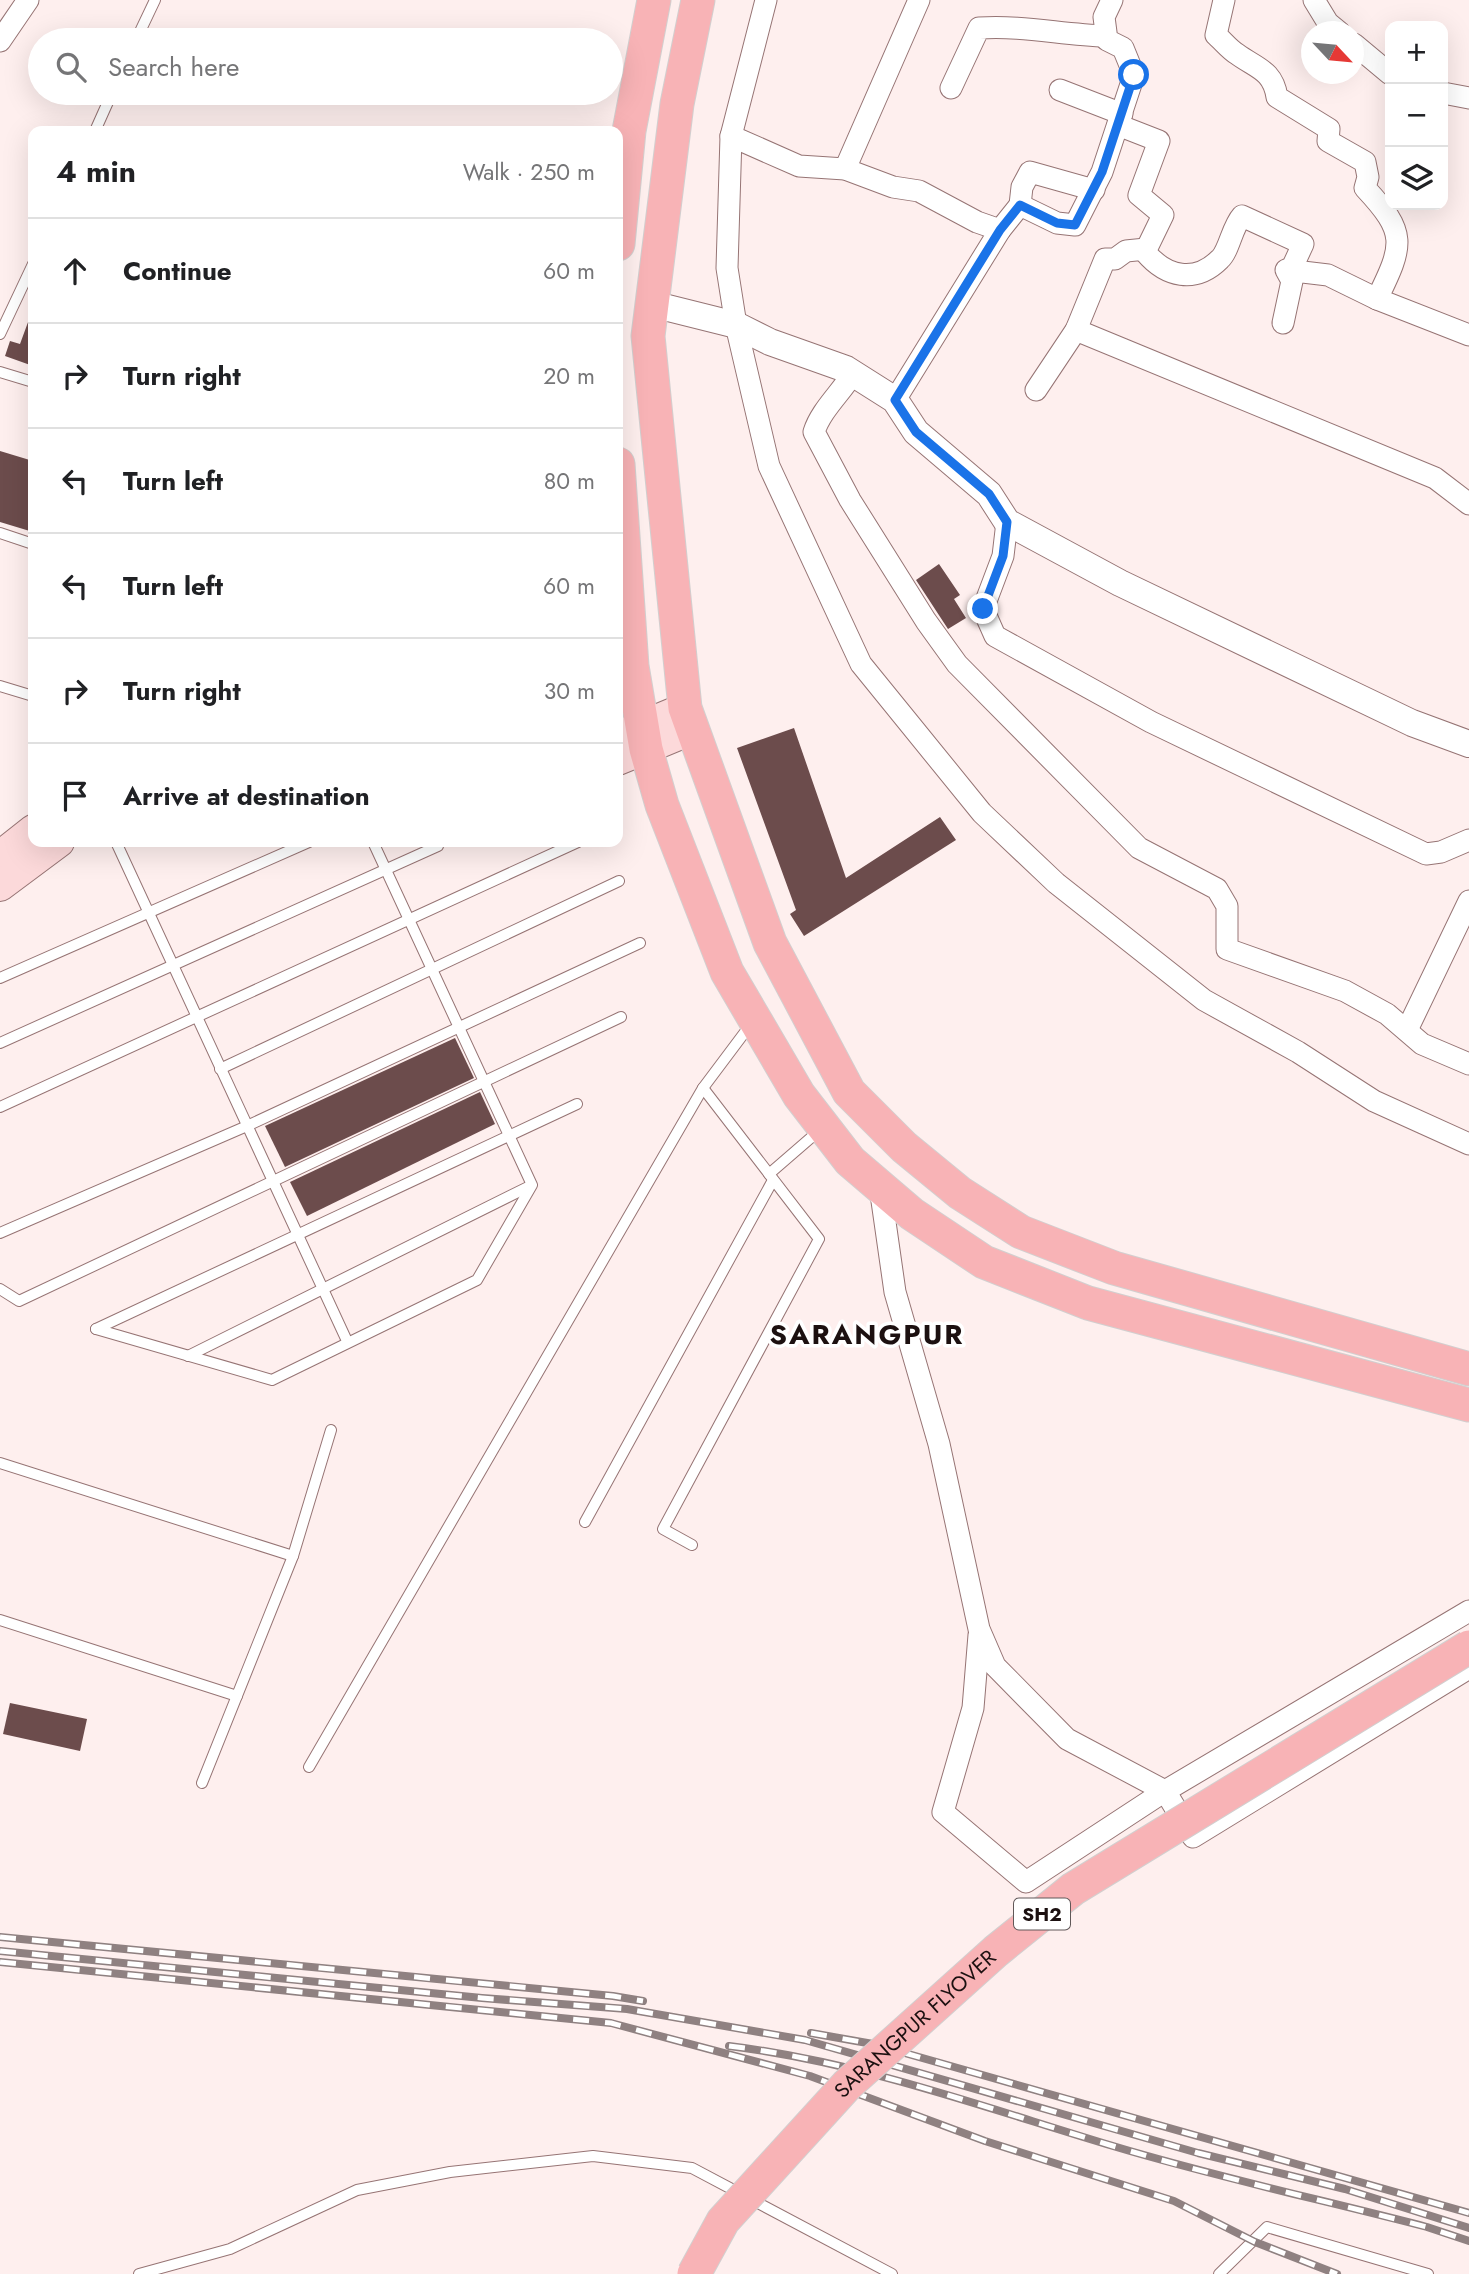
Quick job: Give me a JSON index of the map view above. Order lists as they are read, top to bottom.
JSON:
{
  "streets": {
    "main road": ["SH2", "SARANGPUR FLYOVER"]
  },
  "districts": ["SARANGPUR"],
  "north": "bottom right",
  "page": {
    "map_buttons": ["+", "−"],
    "search": "Search here",
    "heading": ["4 min", "Walk · 250 m"],
    "list": [
      ["Continue", "60 m"],
      ["Turn right", "20 m"],
      ["Turn left", "80 m"],
      ["Turn left", "60 m"],
      ["Turn right", "30 m"],
      "Arrive at destination"
    ]
  }
}
